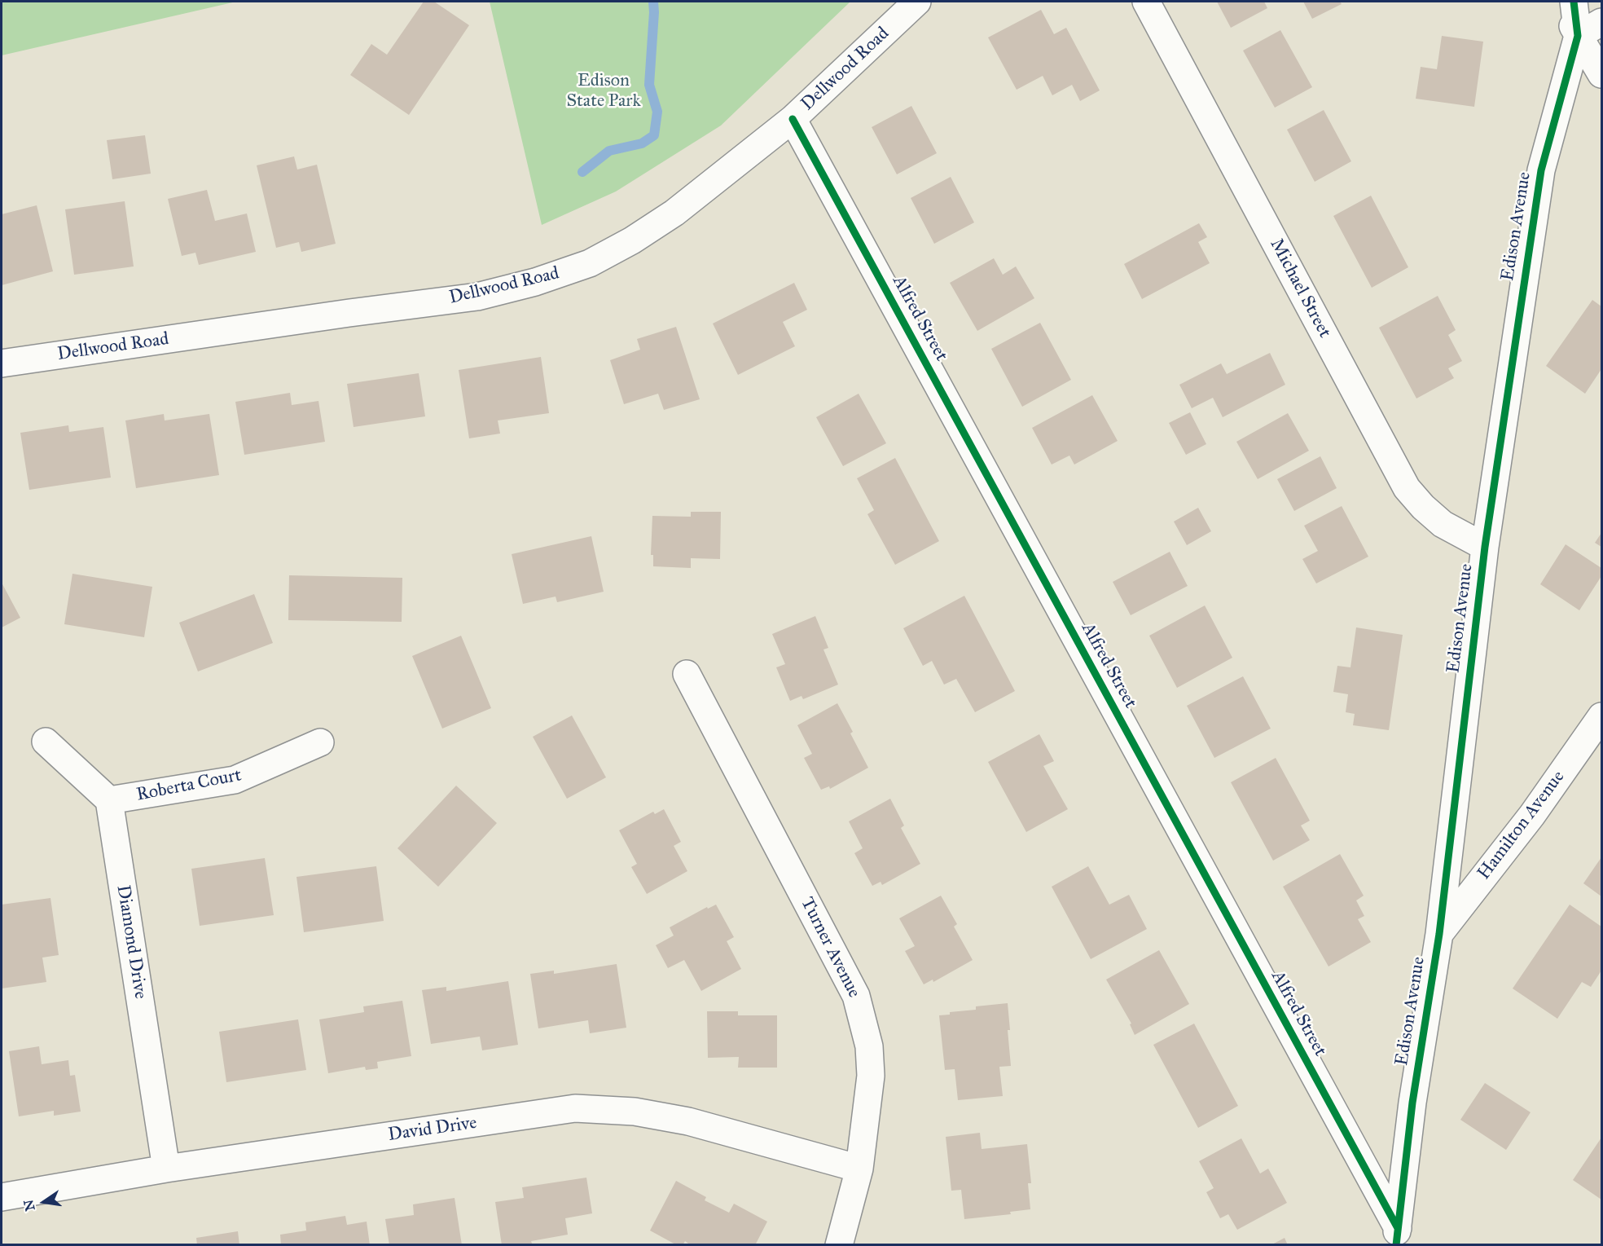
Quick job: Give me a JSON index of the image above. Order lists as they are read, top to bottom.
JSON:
{
  "streets": {
    "street": [
      "Dellwood Road",
      "Edison Avenue",
      "Michael Street",
      "Alfred Street",
      "Roberta Court",
      "Hamilton Avenue",
      "Diamond Drive",
      "Turner Avenue",
      "David Drive"
    ]
  },
  "crossings": [
    ["Dellwood Road", "Alfred Street"],
    ["Edison Avenue", "Michael Street"],
    ["Edison Avenue", "Alfred Street"],
    ["Edison Avenue", "Hamilton Avenue"],
    ["Roberta Court", "Diamond Drive"],
    ["Diamond Drive", "David Drive"],
    ["Turner Avenue", "David Drive"]
  ],
  "parks": ["Edison State Park"],
  "north": "left"
}
